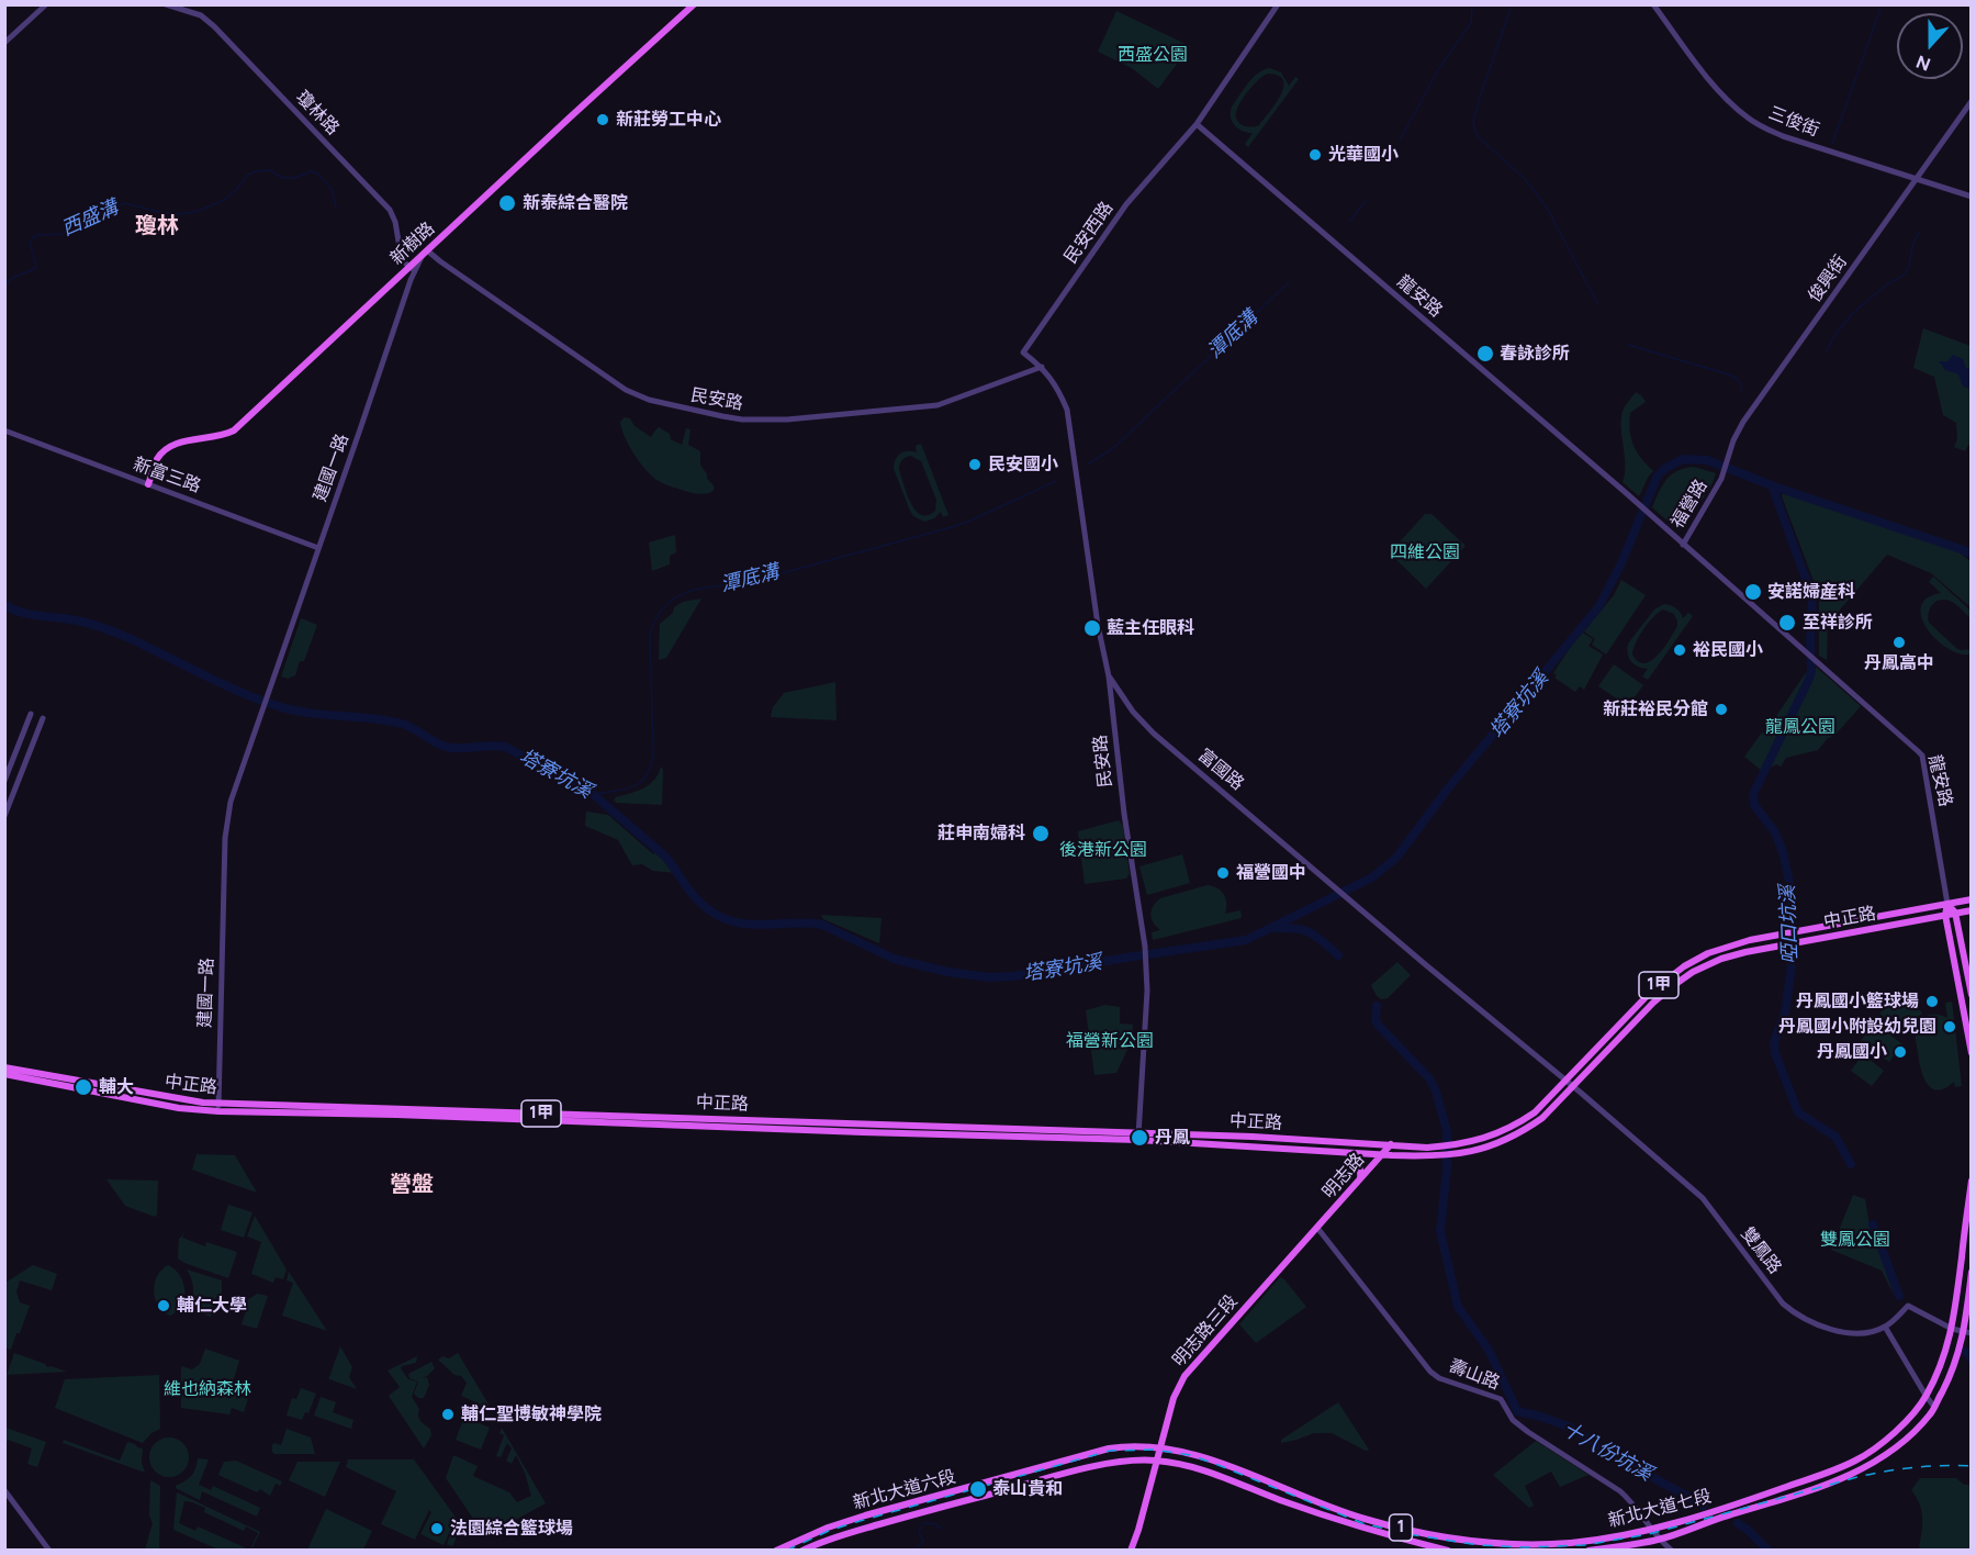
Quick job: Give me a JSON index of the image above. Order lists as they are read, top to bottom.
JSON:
{
  "streets": {
    "main road": [
      "新樹路",
      "中正路",
      "1甲",
      "明志路",
      "明志路三段",
      "新北大道六段",
      "新北大道七段",
      "1"
    ],
    "street": [
      "瓊林路",
      "三俊街",
      "民安西路",
      "俊興街",
      "龍安路",
      "民安路",
      "建國一路",
      "新富三路",
      "福營路",
      "富國路",
      "雙鳳路",
      "壽山路"
    ]
  },
  "crossings": [
    ["瓊林路", "新樹路"],
    ["瓊林路", "建國一路"],
    ["三俊街", "俊興街"],
    ["民安西路", "龍安路"],
    ["民安西路", "民安路"],
    ["新樹路", "民安路"],
    ["新樹路", "建國一路"],
    ["新樹路", "新富三路"],
    ["俊興街", "福營路"],
    ["龍安路", "福營路"],
    ["龍安路", "中正路"],
    ["民安路", "富國路"],
    ["民安路", "中正路"],
    ["建國一路", "新富三路"],
    ["建國一路", "中正路"],
    ["富國路", "中正路"],
    ["中正路", "明志路"],
    ["中正路", "雙鳳路"],
    ["明志路", "明志路三段"],
    ["明志路", "壽山路"],
    ["明志路三段", "壽山路"],
    ["明志路三段", "新北大道六段"],
    ["明志路三段", "新北大道七段"],
    ["明志路三段", "1"],
    ["壽山路", "新北大道七段"],
    ["新北大道六段", "新北大道七段"],
    ["新北大道六段", "1"]
  ],
  "districts": ["瓊林", "營盤"],
  "water": [
    "西盛溝",
    "潭底溝",
    "塔寮坑溪",
    "啞口坑溪",
    "十八份坑溪"
  ],
  "parks": [
    "西盛公園",
    "四維公園",
    "龍鳳公園",
    "後港新公園",
    "福營新公園",
    "雙鳳公園",
    "維也納森林"
  ],
  "places": [
    "新莊勞工中心",
    "光華國小",
    "新泰綜合醫院",
    "春詠診所",
    "民安國小",
    "安諾婦産科",
    "至祥診所",
    "藍主任眼科",
    "丹鳳高中",
    "裕民國小",
    "新莊裕民分館",
    "莊申南婦科",
    "福營國中",
    "丹鳳國小籃球場",
    "丹鳳國小附設幼兒園",
    "丹鳳國小",
    "輔大",
    "丹鳳",
    "輔仁大學",
    "輔仁聖博敏神學院",
    "泰山貴和",
    "法園綜合籃球場"
  ],
  "north": "bottom"
}
